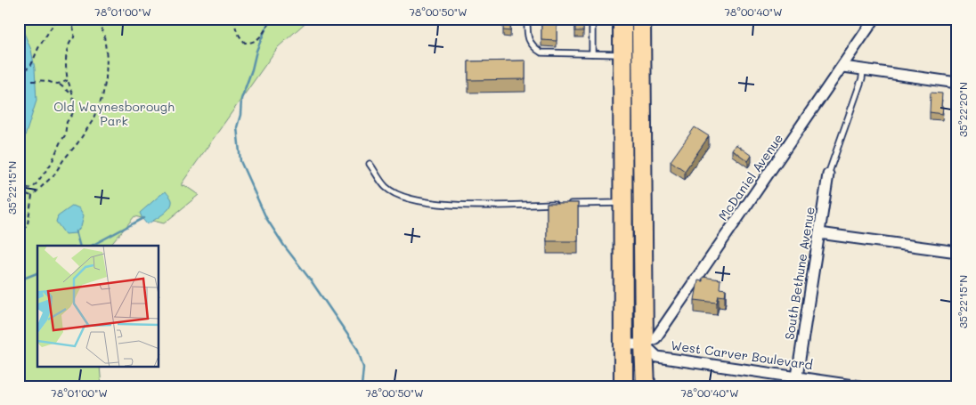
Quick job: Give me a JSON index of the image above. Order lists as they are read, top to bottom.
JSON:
{
  "streets": {
    "street": ["McDaniel Avenue", "South Bethune Avenue", "West Carver Boulevard"]
  },
  "crossings": [
    ["McDaniel Avenue", "West Carver Boulevard"],
    ["South Bethune Avenue", "West Carver Boulevard"]
  ],
  "parks": ["Old Waynesborough Park"],
  "coordinates": [
    "78°01'00\"W",
    "78°00'50\"W",
    "78°00'40\"W",
    "35°22'20\"N",
    "35°22'15\"N"
  ]
}
